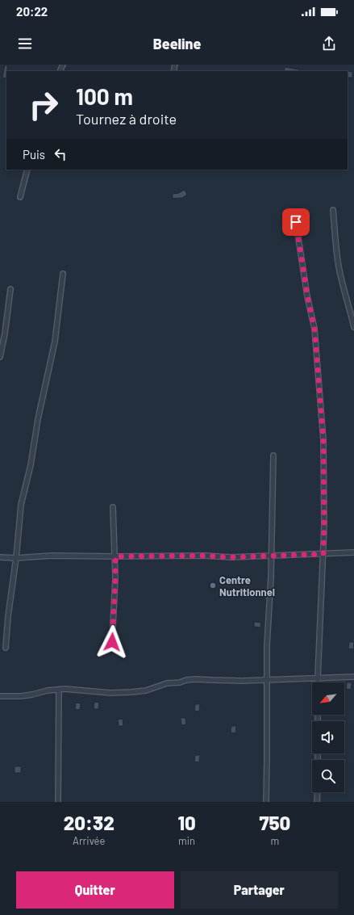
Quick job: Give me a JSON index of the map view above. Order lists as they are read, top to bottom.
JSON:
{
  "places": ["Centre Nutritionnel"],
  "north": "bottom left",
  "page": {
    "status": "20:22",
    "header": "Beeline",
    "turn": ["100 m", "Tournez à droite"],
    "then": "Puis",
    "eta": [
      "20:32",
      "Arrivée",
      "10",
      "min",
      "750",
      "m"
    ],
    "buttons": ["Quitter", "Partager"]
  }
}
